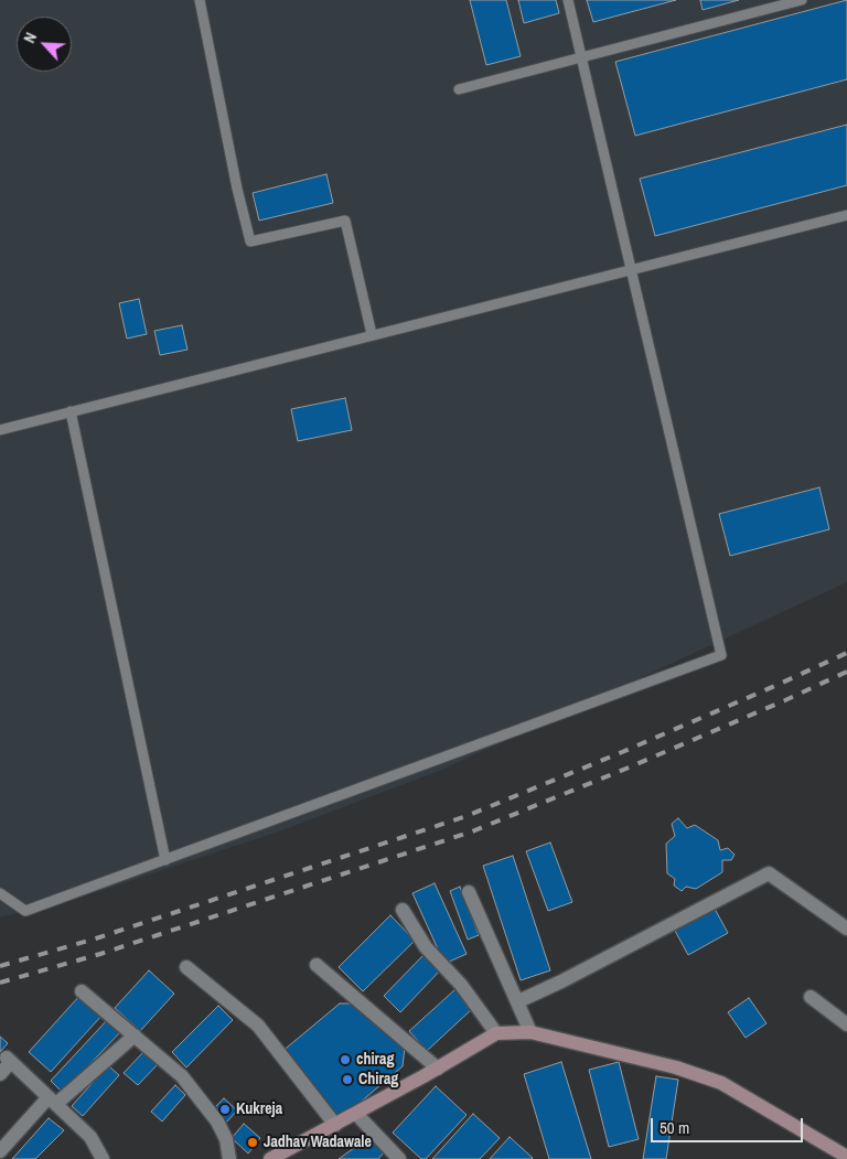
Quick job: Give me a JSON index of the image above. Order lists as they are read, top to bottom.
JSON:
{
  "places": [
    "chirag",
    "Chirag",
    "Kukreja",
    "Jadhav Wadawale"
  ],
  "scale_bar": "50 m",
  "north": "top left"
}
